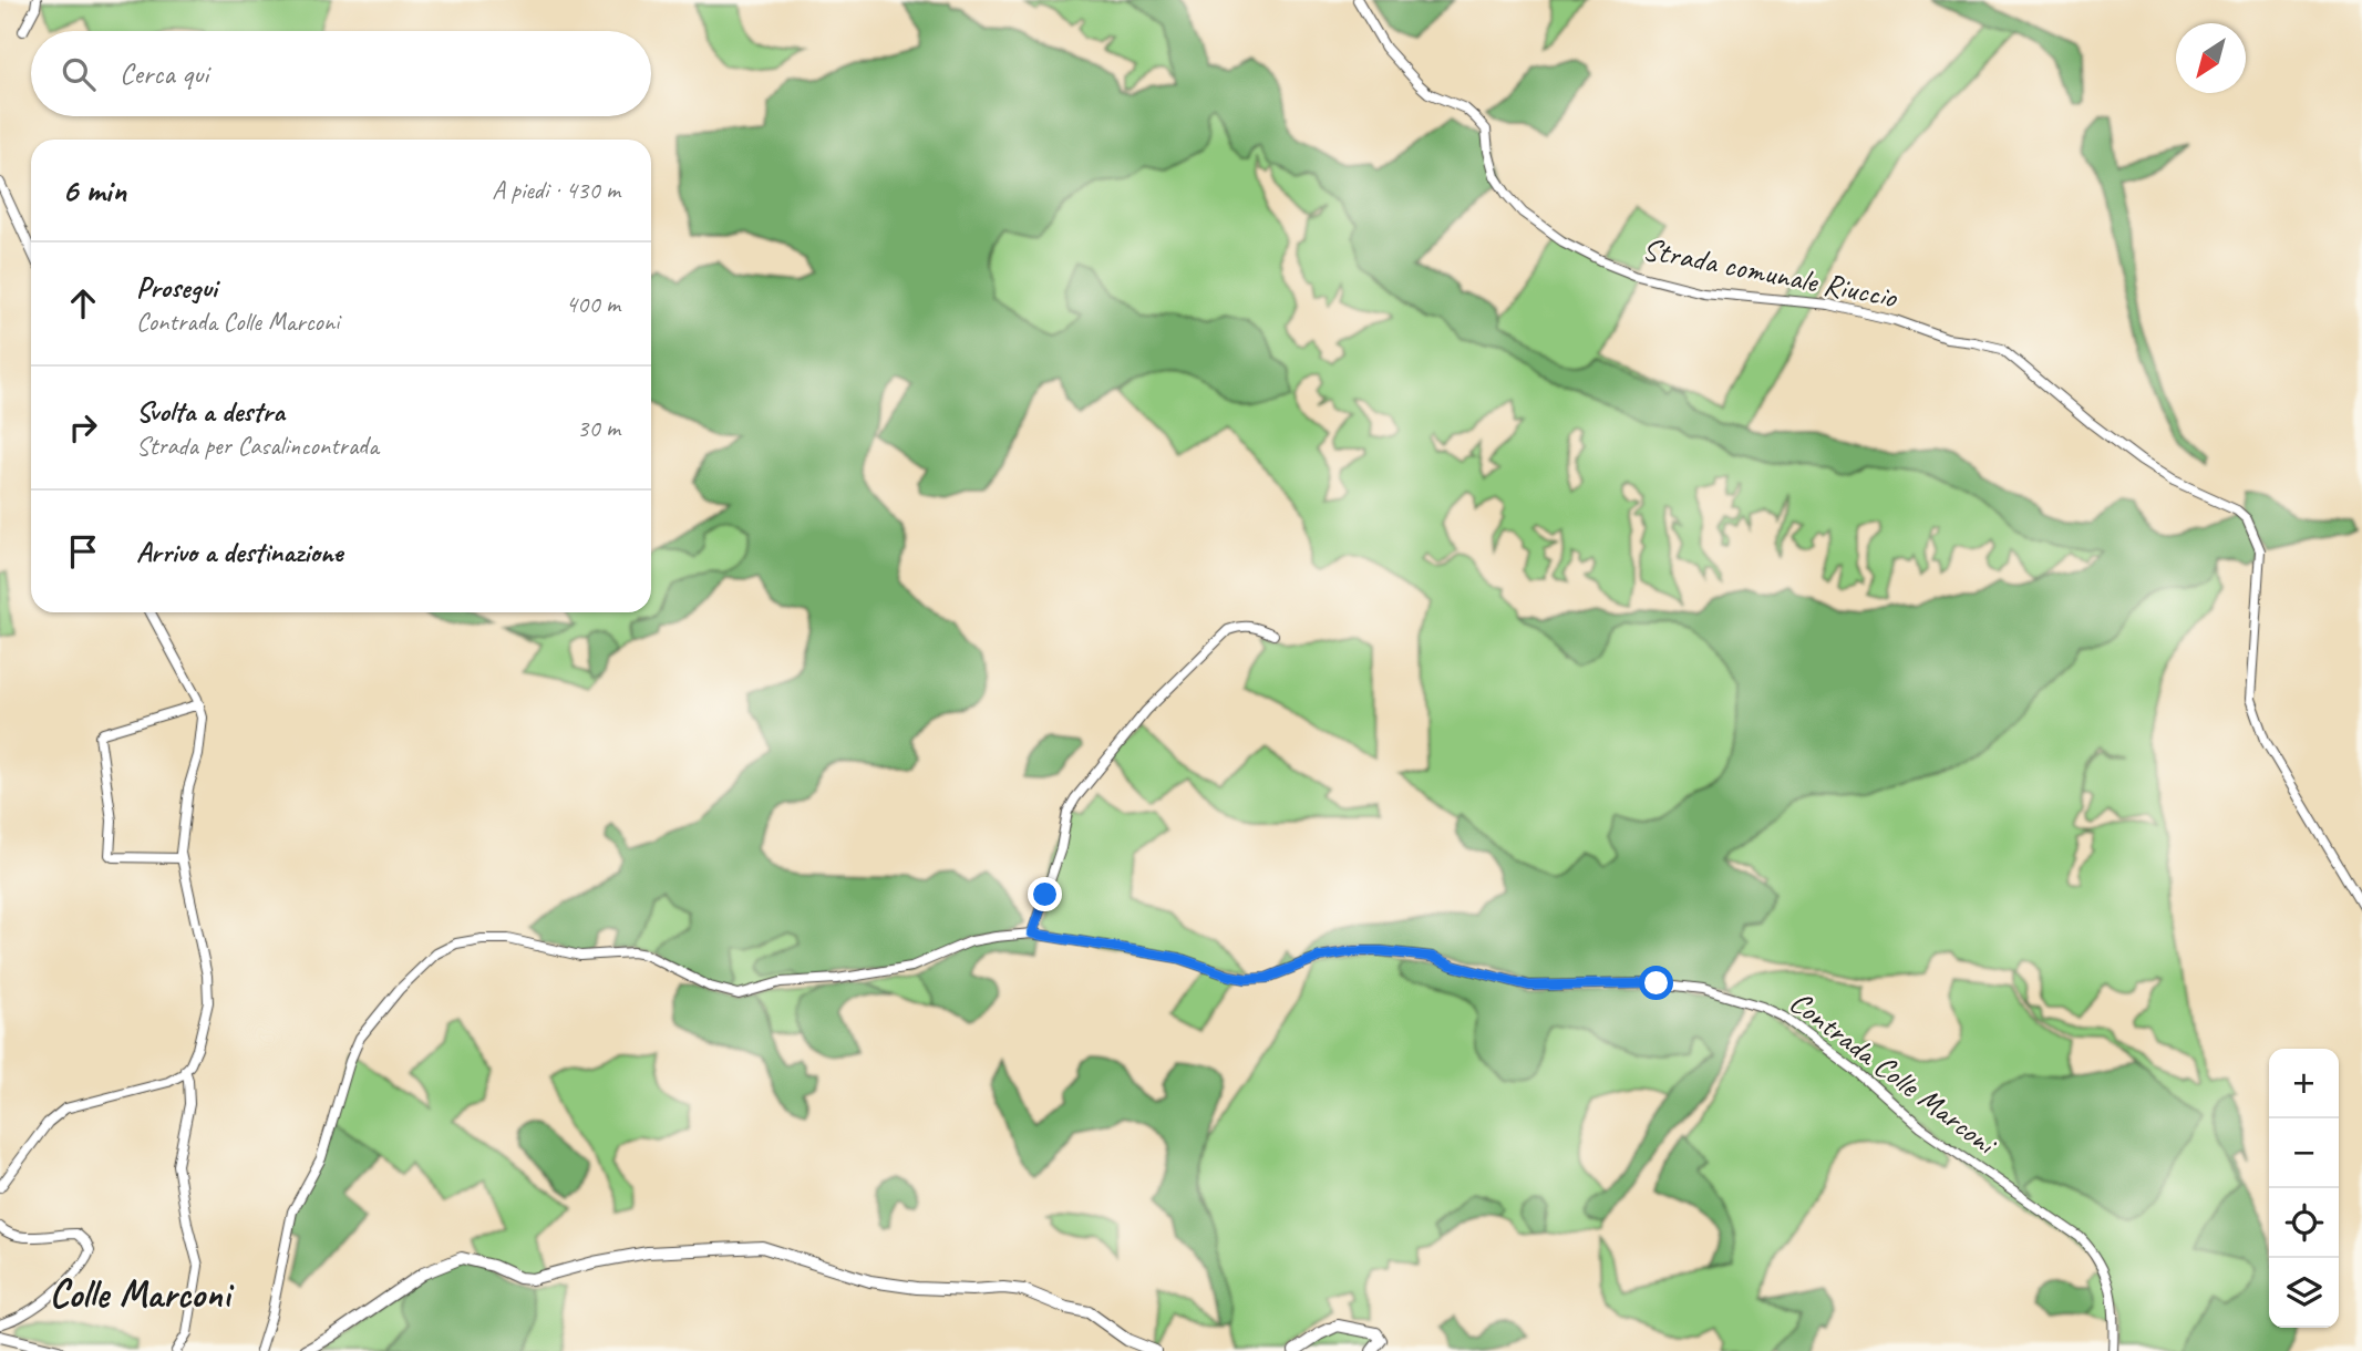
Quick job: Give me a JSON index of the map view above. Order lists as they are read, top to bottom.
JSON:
{
  "streets": {
    "street": ["Strada comunale Riuccio", "Contrada Colle Marconi"]
  },
  "districts": ["Colle Marconi"],
  "north": "bottom left",
  "page": {
    "search": "Cerca qui",
    "heading": ["6 min", "A piedi · 430 m"],
    "list": [
      ["Prosegui", "Contrada Colle Marconi", "400 m"],
      ["Svolta a destra", "Strada per Casalincontrada", "30 m"],
      "Arrivo a destinazione"
    ],
    "map_buttons": ["+", "−"]
  }
}
